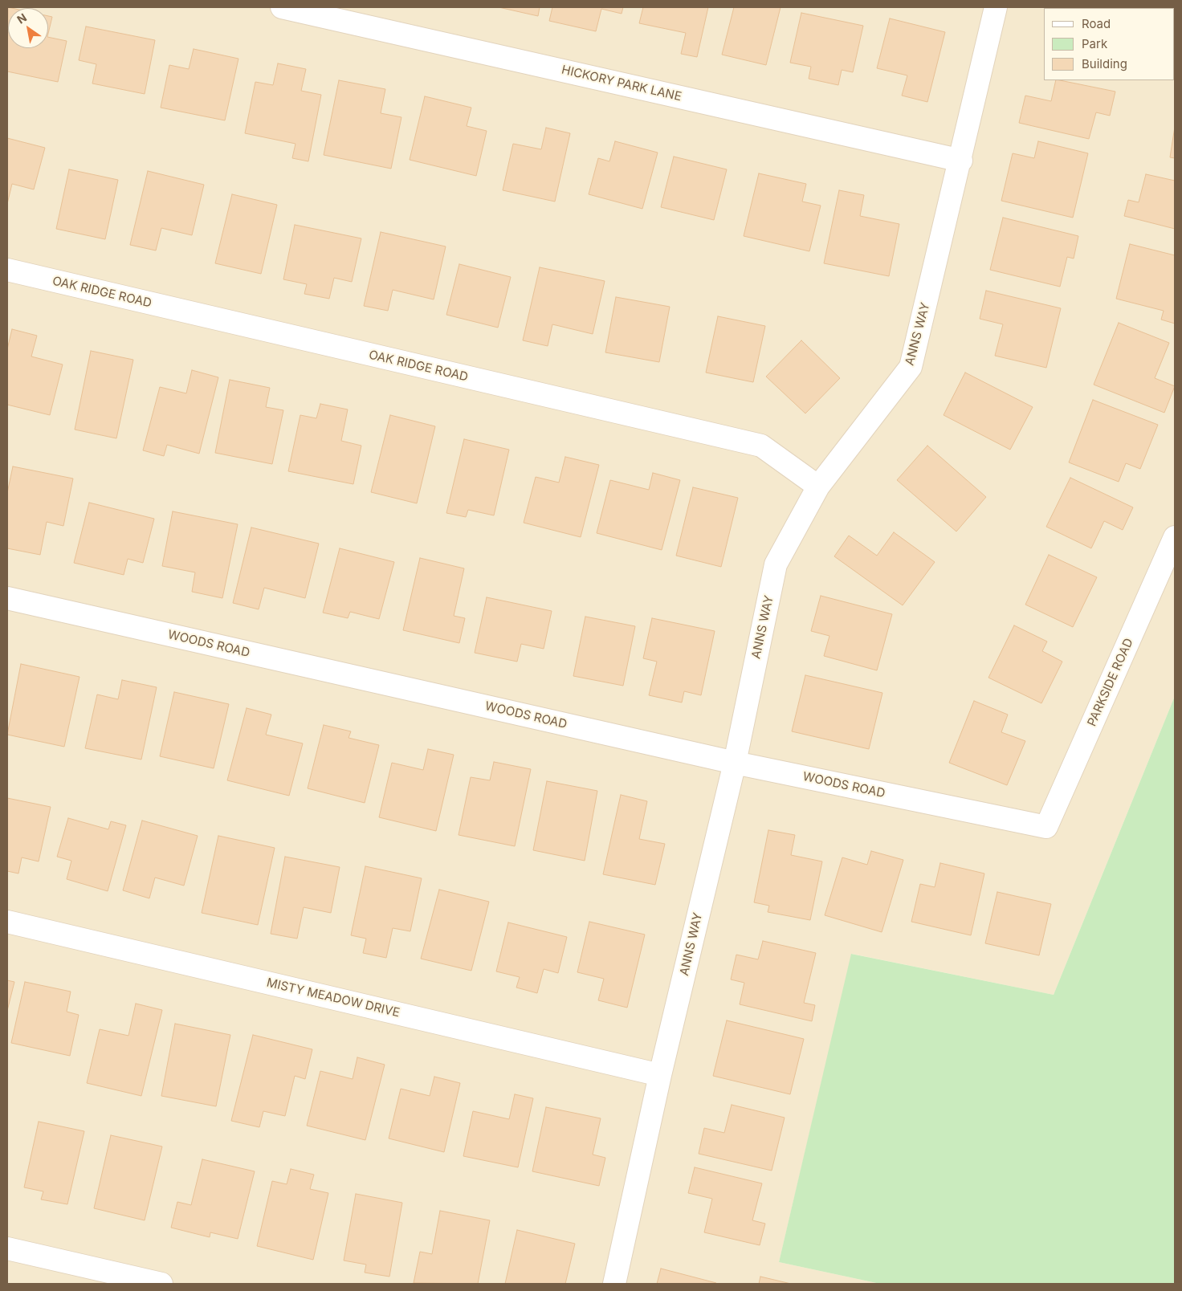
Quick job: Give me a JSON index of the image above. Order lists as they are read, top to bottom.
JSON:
{
  "streets": {
    "street": [
      "HICKORY PARK LANE",
      "OAK RIDGE ROAD",
      "ANNS WAY",
      "WOODS ROAD",
      "PARKSIDE ROAD",
      "MISTY MEADOW DRIVE"
    ]
  },
  "crossings": [
    ["HICKORY PARK LANE", "ANNS WAY"],
    ["OAK RIDGE ROAD", "ANNS WAY"],
    ["ANNS WAY", "WOODS ROAD"],
    ["ANNS WAY", "MISTY MEADOW DRIVE"],
    ["WOODS ROAD", "PARKSIDE ROAD"]
  ],
  "legend": ["Road", "Park", "Building"],
  "north": "top left"
}
